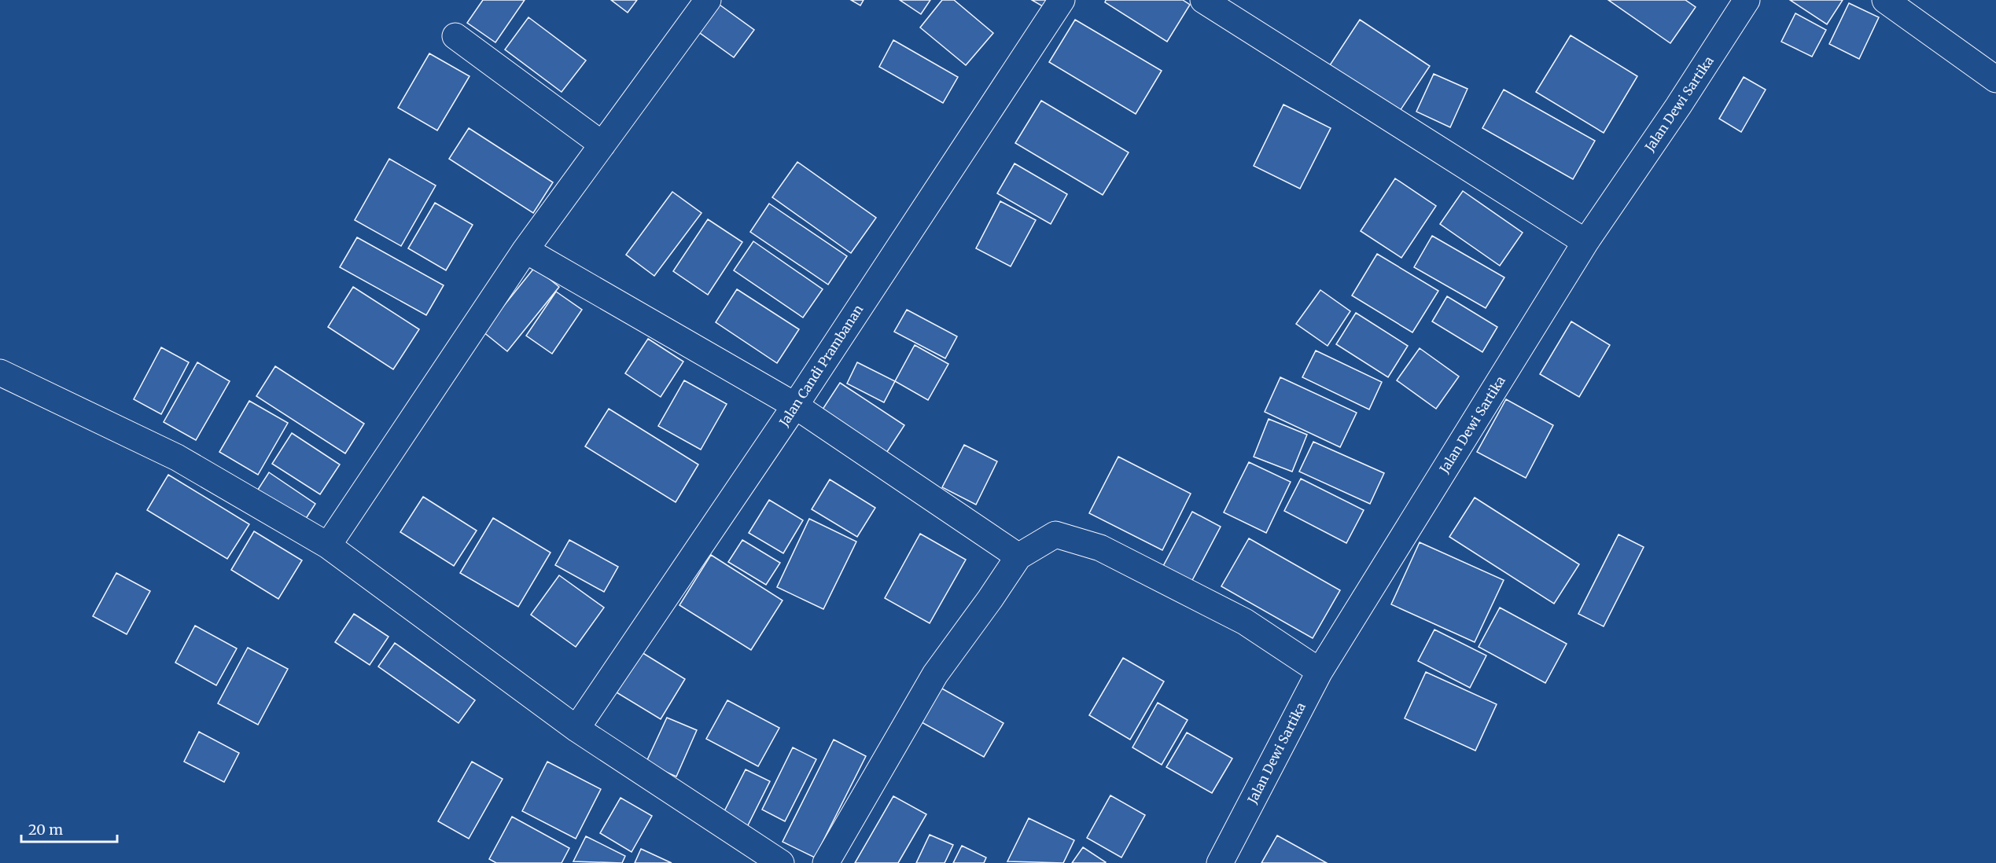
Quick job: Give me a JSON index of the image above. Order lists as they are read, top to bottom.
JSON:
{
  "streets": {
    "street": ["Jalan Dewi Sartika", "Jalan Candi Prambanan"]
  },
  "scale_bar": "20 m"
}
